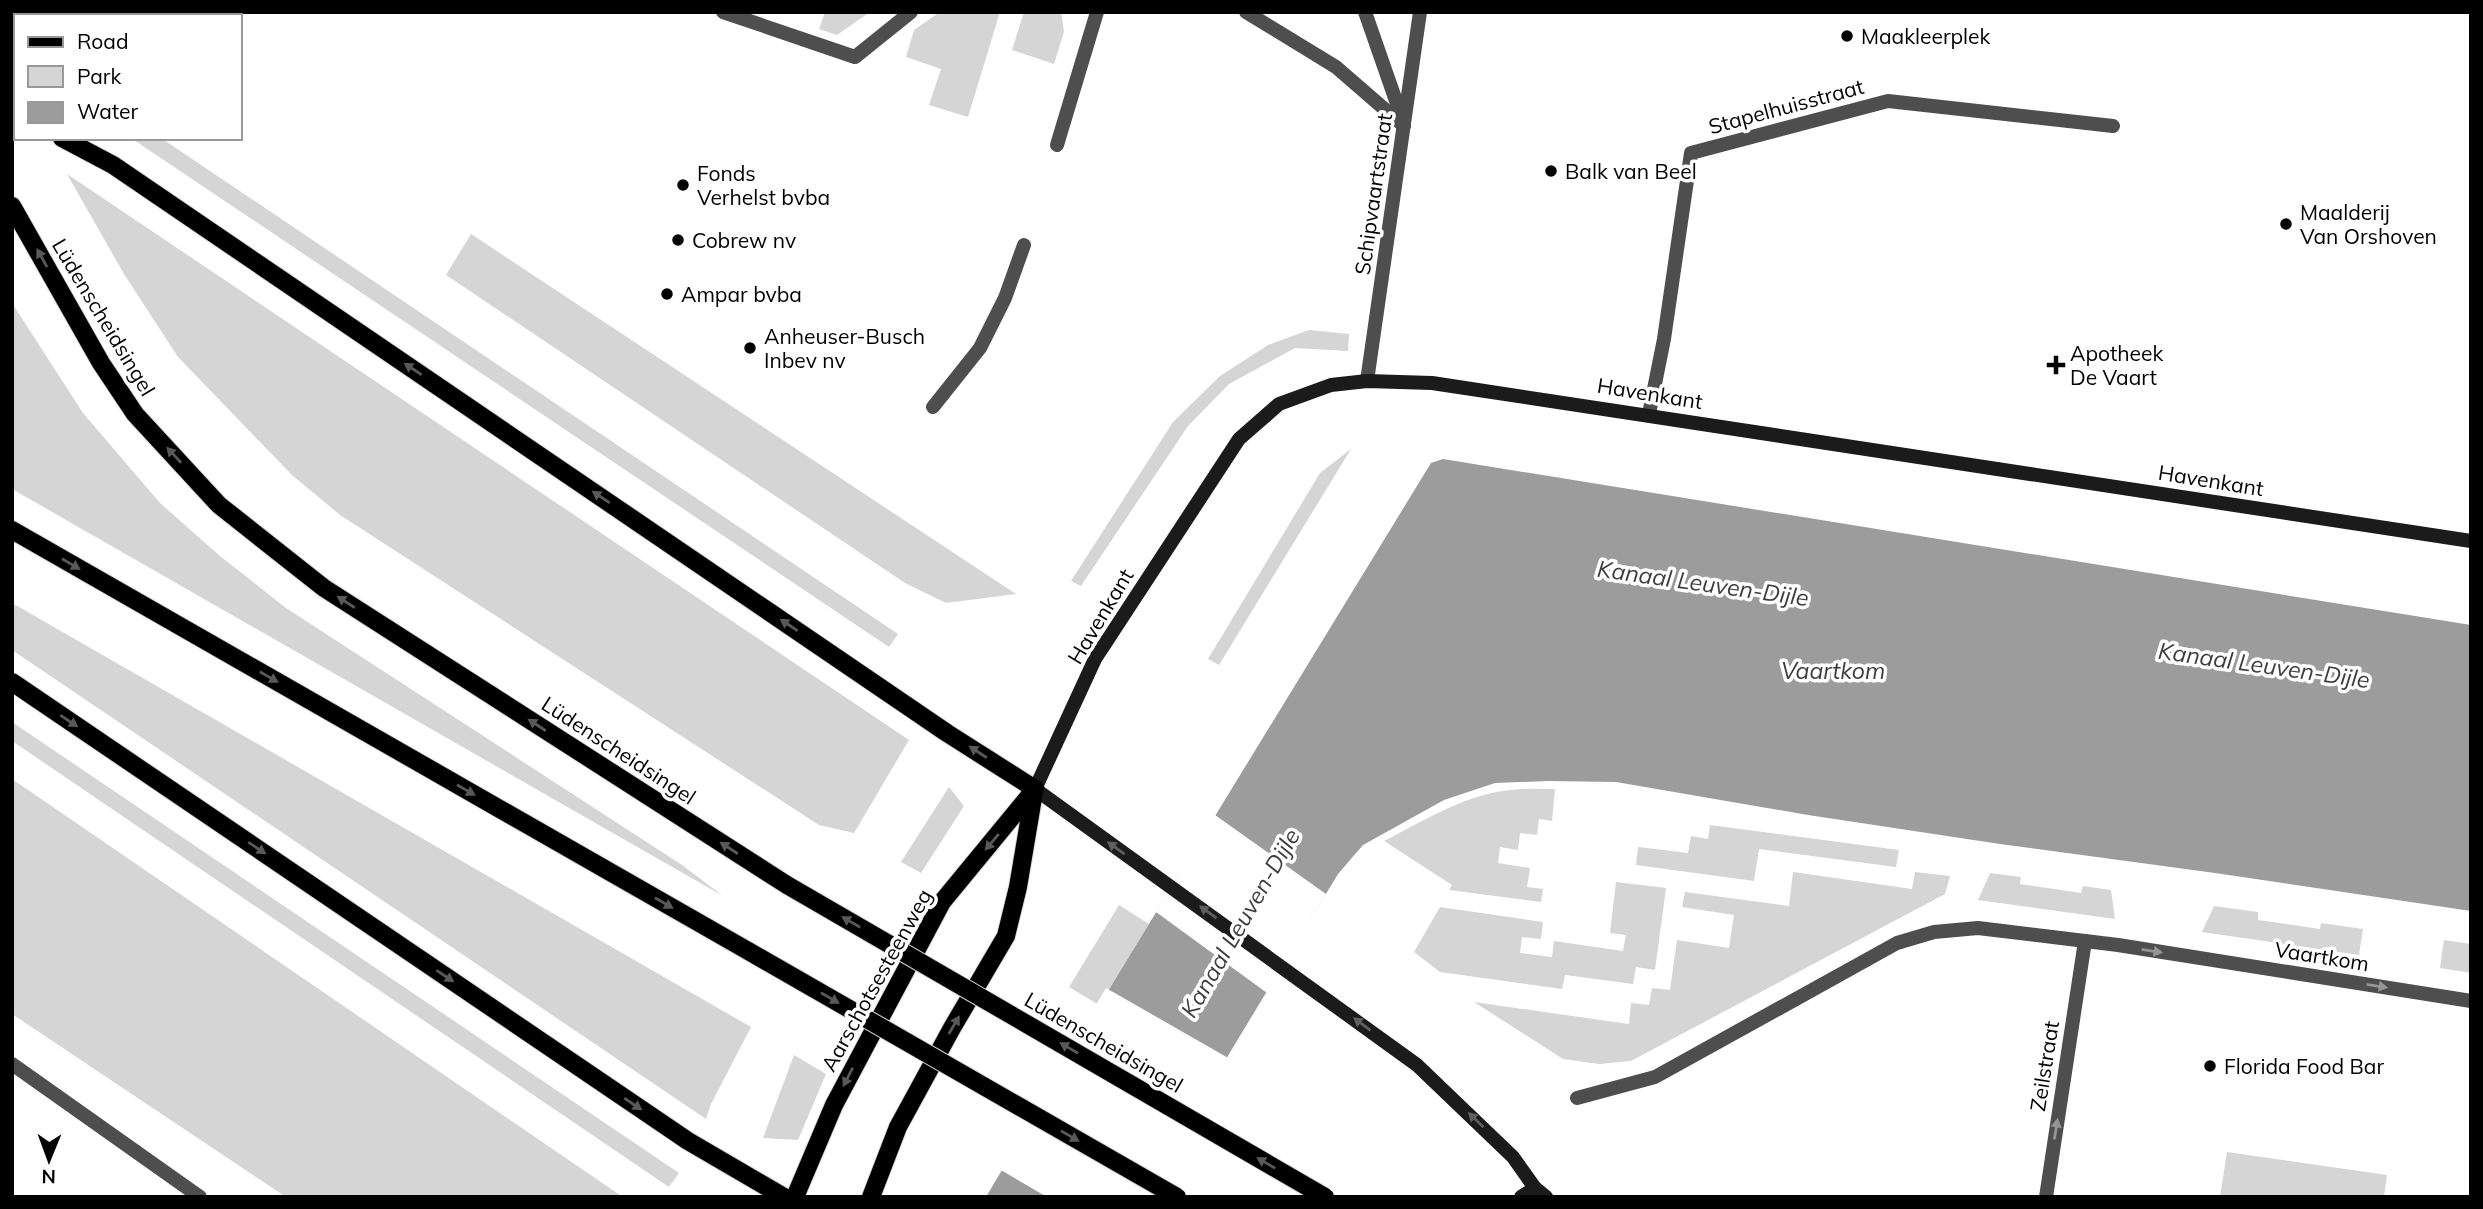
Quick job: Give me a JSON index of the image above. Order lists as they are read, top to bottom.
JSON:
{
  "streets": {
    "main road": ["Lüdenscheidsingel", "Aarschotsesteenweg"],
    "street": [
      "Stapelhuisstraat",
      "Schipvaartstraat",
      "Havenkant",
      "Vaartkom",
      "Zeilstraat"
    ]
  },
  "crossings": [
    ["Stapelhuisstraat", "Havenkant"],
    ["Schipvaartstraat", "Havenkant"],
    ["Havenkant", "Aarschotsesteenweg"],
    ["Vaartkom", "Zeilstraat"]
  ],
  "one_way": ["Vaartkom", "Zeilstraat"],
  "water": ["Kanaal Leuven-Dijle", "Vaartkom"],
  "places": {
    "other": [
      "Maakleerplek",
      "Balk van Beel",
      "Fonds Verhelst bvba",
      "Maalderij Van Orshoven",
      "Cobrew nv",
      "Ampar bvba",
      "Anheuser-Busch Inbev nv",
      "Florida Food Bar"
    ],
    "health": ["Apotheek De Vaart"]
  },
  "legend": ["Road", "Park", "Water"],
  "north": "bottom"
}
